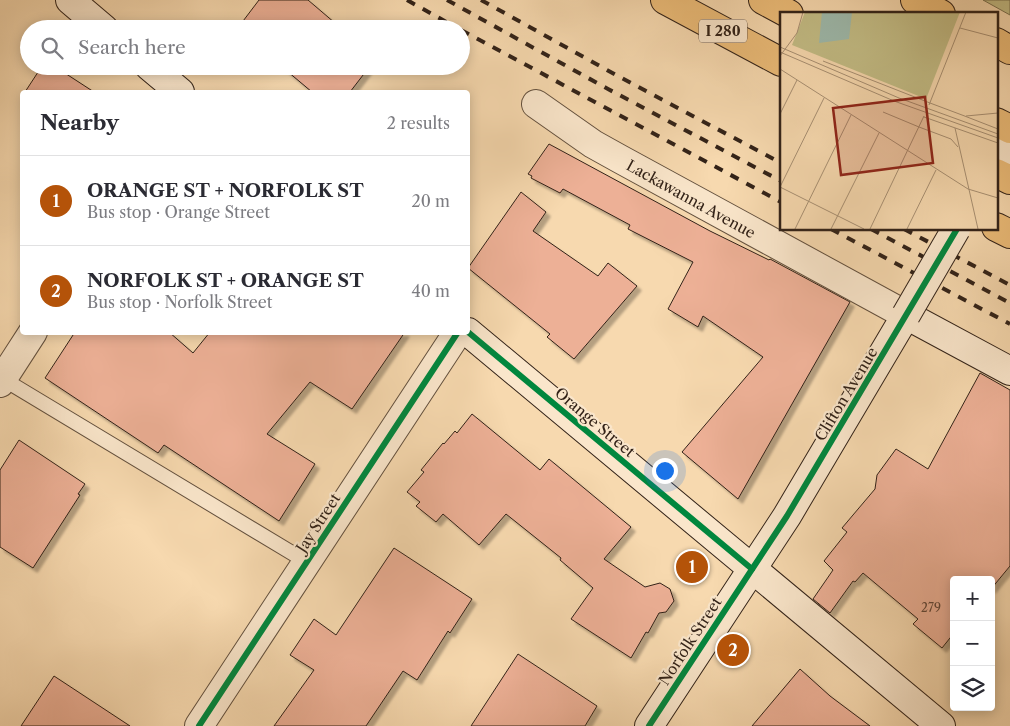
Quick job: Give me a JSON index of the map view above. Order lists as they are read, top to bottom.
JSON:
{
  "streets": {
    "highway": ["I 280"],
    "main road": [
      "Lackawanna Avenue",
      "Clifton Avenue",
      "Orange Street",
      "Jay Street",
      "Norfolk Street"
    ]
  },
  "crossings": [
    ["Lackawanna Avenue", "Clifton Avenue"],
    ["Clifton Avenue", "Orange Street"],
    ["Clifton Avenue", "Norfolk Street"],
    ["Orange Street", "Norfolk Street"]
  ],
  "house_numbers": ["279"],
  "page": {
    "search": "Search here",
    "heading": ["Nearby", "2 results"],
    "list": [
      {
        "mark": "1",
        "name": "ORANGE ST + NORFOLK ST",
        "note": "Bus stop · Orange Street",
        "value": "20 m"
      },
      {
        "mark": "2",
        "name": "NORFOLK ST + ORANGE ST",
        "note": "Bus stop · Norfolk Street",
        "value": "40 m"
      }
    ],
    "pins": ["1", "2"],
    "map_buttons": ["+", "−"]
  }
}
